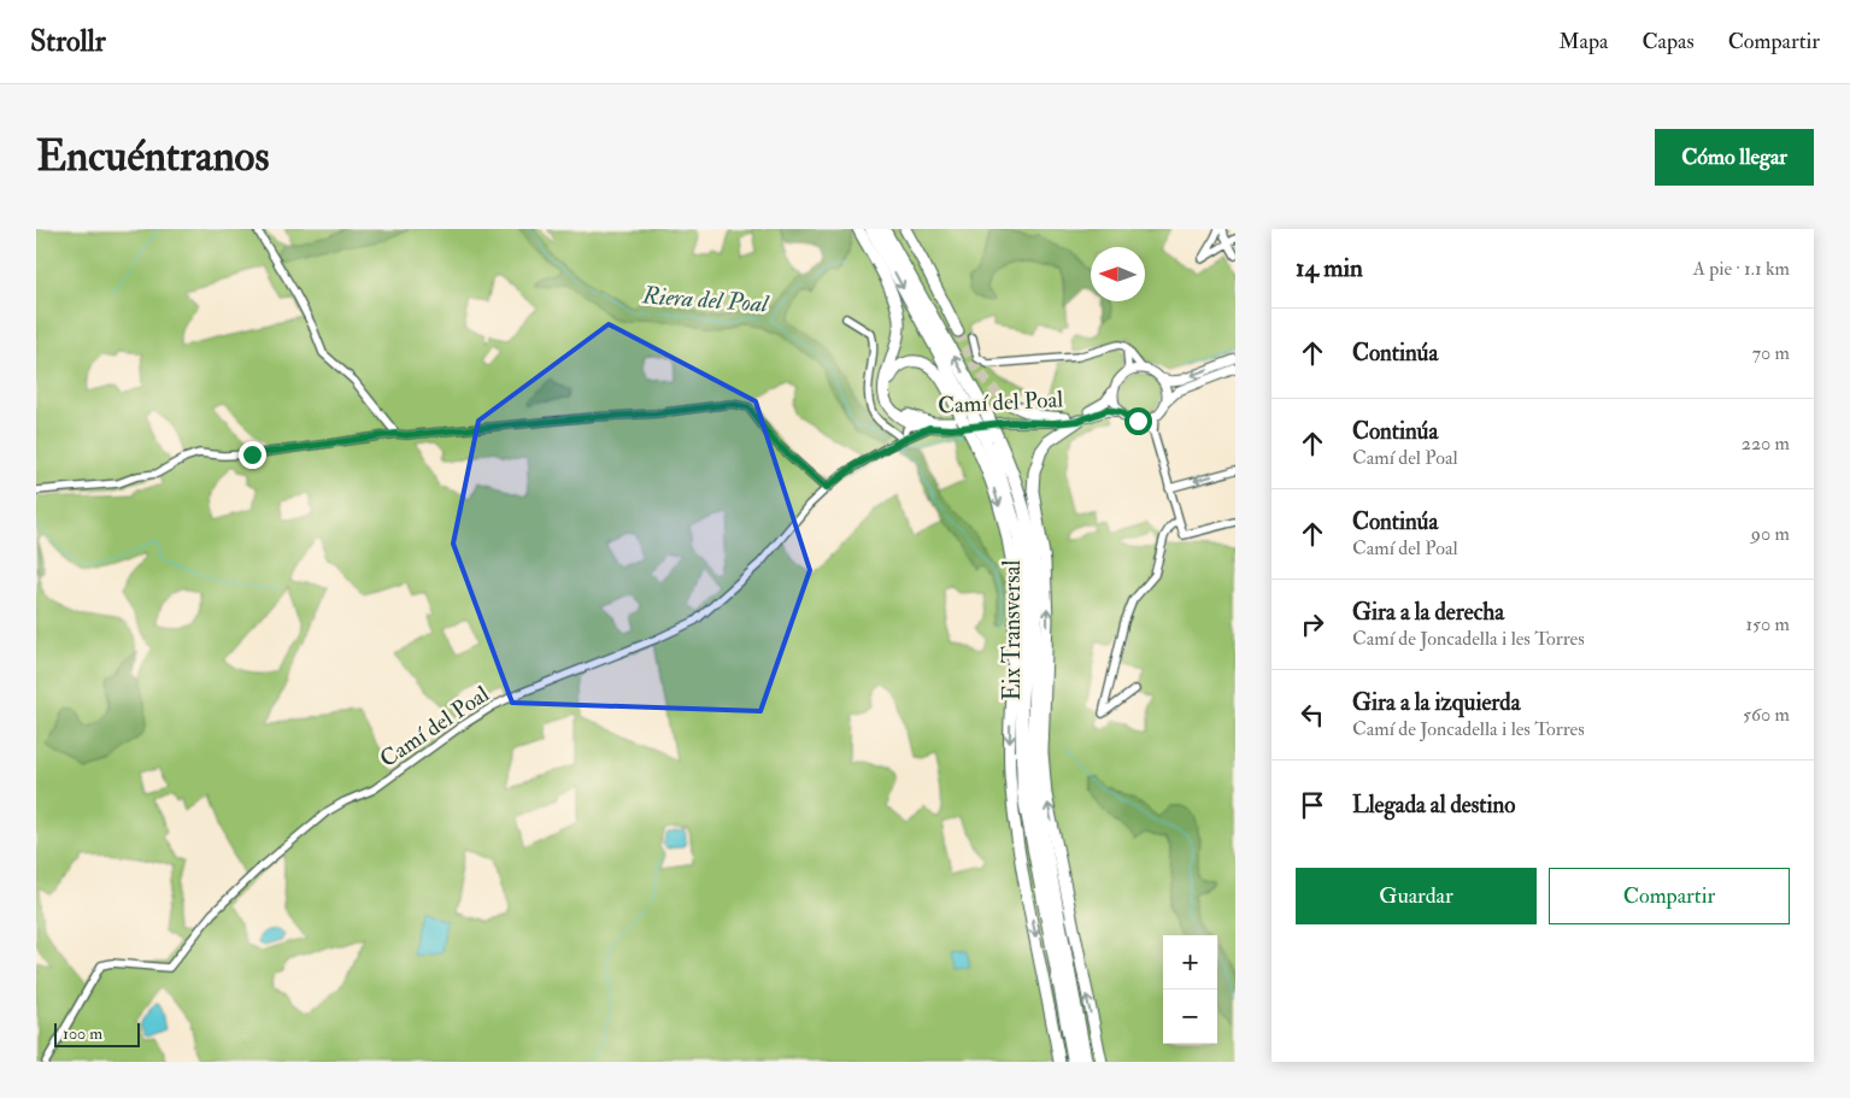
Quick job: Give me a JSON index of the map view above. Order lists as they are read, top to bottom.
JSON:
{
  "streets": {
    "highway": ["Eix Transversal"],
    "street": ["Camí del Poal"]
  },
  "crossings": [
    ["Camí del Poal", "Eix Transversal"]
  ],
  "water": ["Riera del Poal"],
  "scale_bar": "100 m",
  "north": "left",
  "page": {
    "header": "Strollr",
    "nav": ["Mapa", "Capas", "Compartir"],
    "buttons": [
      "Cómo llegar",
      ["Guardar", "Compartir"]
    ],
    "title": "Encuéntranos",
    "heading": ["14 min", "A pie · 1.1 km"],
    "list": [
      ["Continúa", "70 m"],
      ["Continúa", "Camí del Poal", "220 m"],
      ["Continúa", "Camí del Poal", "90 m"],
      ["Gira a la derecha", "Camí de Joncadella i les Torres", "150 m"],
      ["Gira a la izquierda", "Camí de Joncadella i les Torres", "560 m"],
      "Llegada al destino"
    ],
    "map_buttons": ["+", "−"],
    "scale": "100 m"
  }
}
